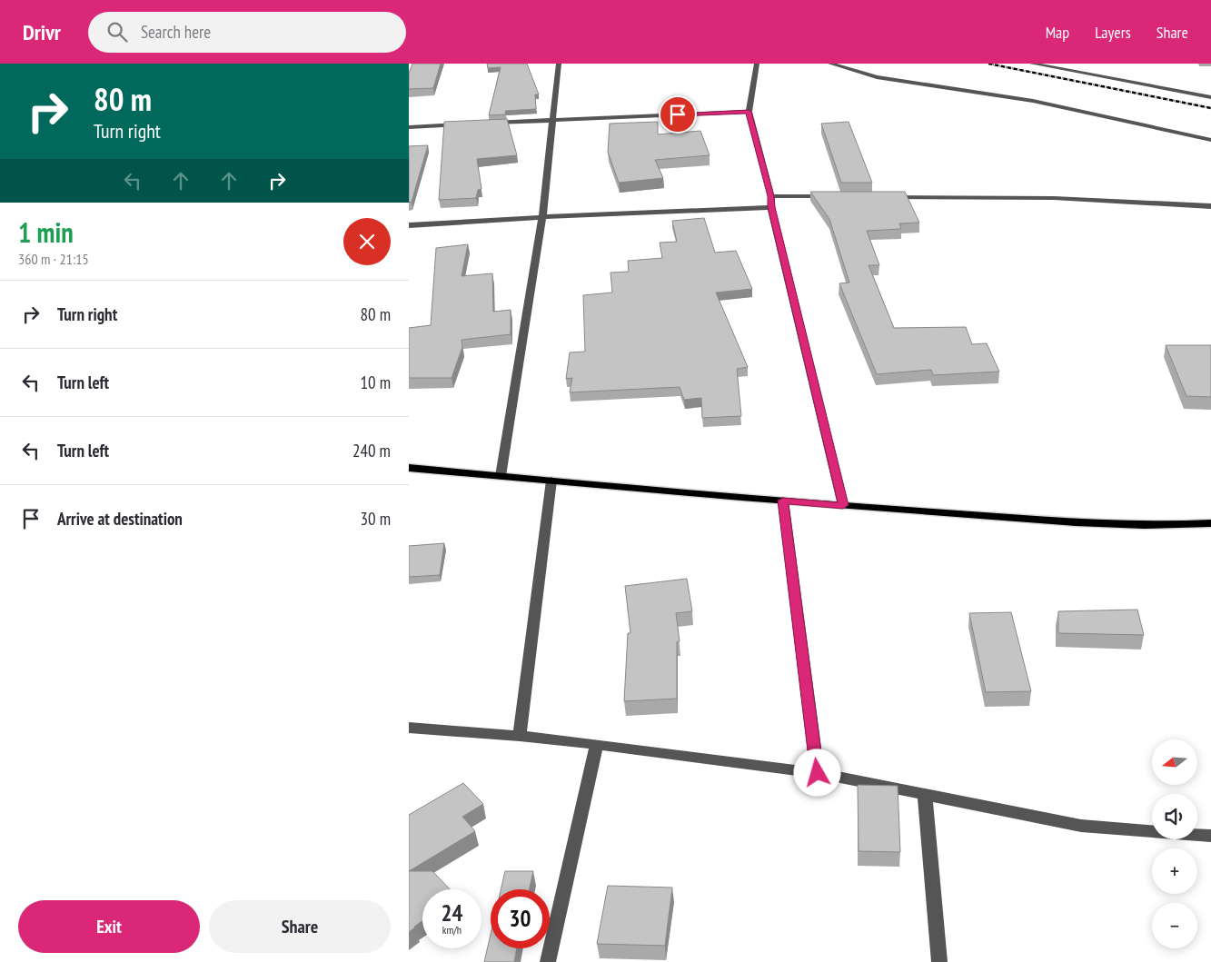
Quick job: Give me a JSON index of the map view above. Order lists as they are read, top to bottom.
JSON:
{
  "north": "left",
  "page": {
    "header": "Drivr",
    "search": "Search here",
    "nav": ["Map", "Layers", "Share"],
    "turn": ["80 m", "Turn right"],
    "heading": ["1 min", "360 m · 21:15"],
    "list": [
      {
        "name": "Turn right",
        "value": "80 m"
      },
      {
        "name": "Turn left",
        "value": "10 m"
      },
      {
        "name": "Turn left",
        "value": "240 m"
      },
      {
        "name": "Arrive at destination",
        "value": "30 m"
      }
    ],
    "map_buttons": ["+", "−"],
    "speed": "24 km/h",
    "limit": "30",
    "buttons": ["Exit", "Share"]
  }
}
